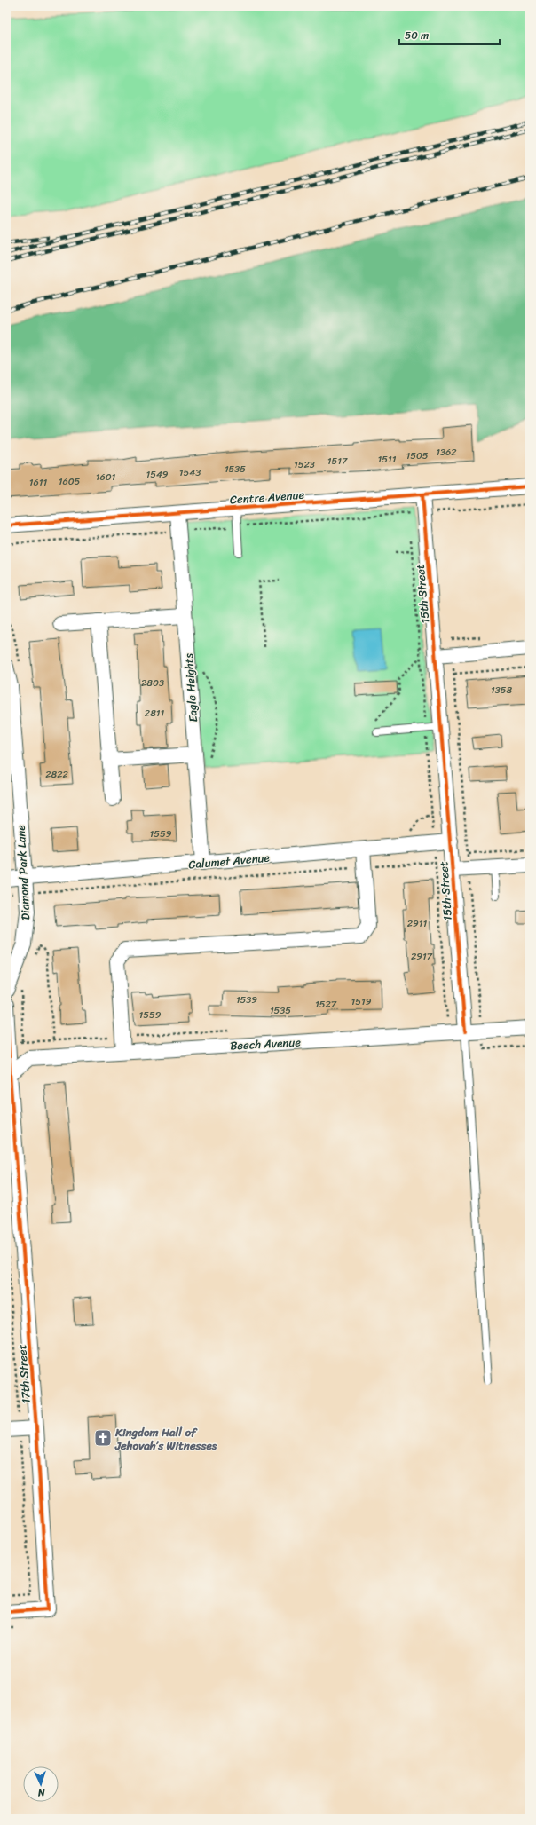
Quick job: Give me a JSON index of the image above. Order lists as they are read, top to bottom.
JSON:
{
  "streets": {
    "street": [
      "Centre Avenue",
      "15th Street",
      "Eagle Heights",
      "Calumet Avenue",
      "Diamond Park Lane",
      "Beech Avenue",
      "17th Street"
    ]
  },
  "crossings": [
    ["Centre Avenue", "15th Street"],
    ["Centre Avenue", "Eagle Heights"],
    ["15th Street", "Calumet Avenue"],
    ["15th Street", "Beech Avenue"],
    ["Eagle Heights", "Calumet Avenue"],
    ["Calumet Avenue", "Diamond Park Lane"],
    ["Beech Avenue", "17th Street"]
  ],
  "places": {
    "church": ["Kingdom Hall of Jehovah’s Witnesses"]
  },
  "house_numbers": [
    "1362",
    "1505",
    "1511",
    "1517",
    "1523",
    "1535",
    "1543",
    "1549",
    "1601",
    "1605",
    "1611",
    "2803",
    "1358",
    "2811",
    "2822",
    "1559",
    "2911",
    "2917",
    "1539",
    "1519",
    "1527",
    "1535",
    "1559"
  ],
  "scale_bar": "50 m",
  "north": "bottom"
}
